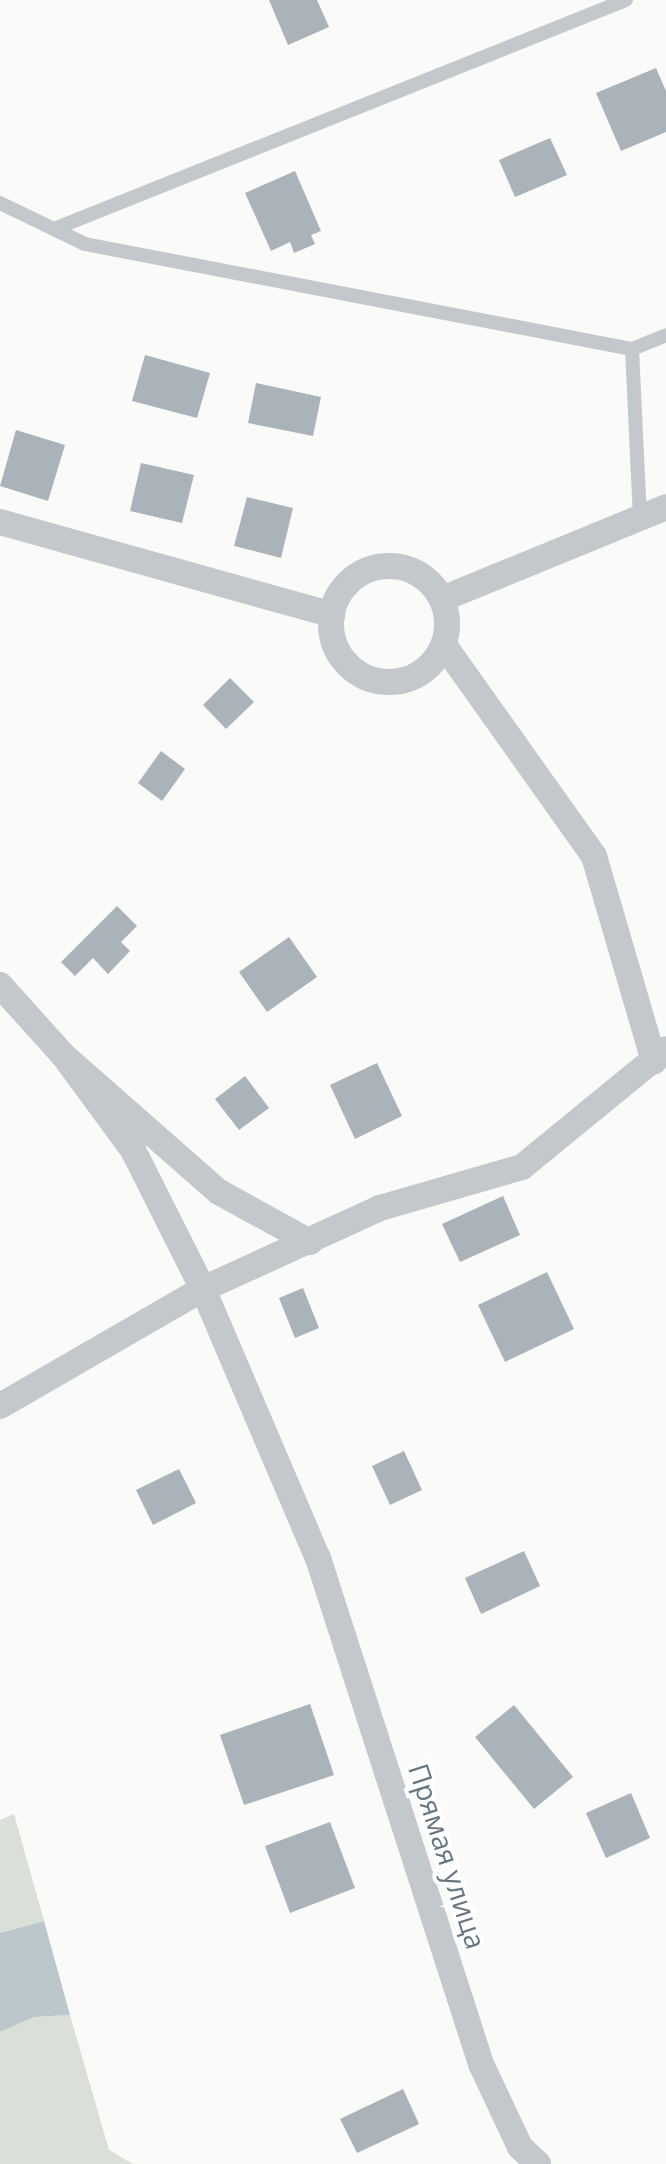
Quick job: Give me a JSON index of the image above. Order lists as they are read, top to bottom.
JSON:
{
  "streets": {
    "street": ["Прямая улица"]
  }
}
